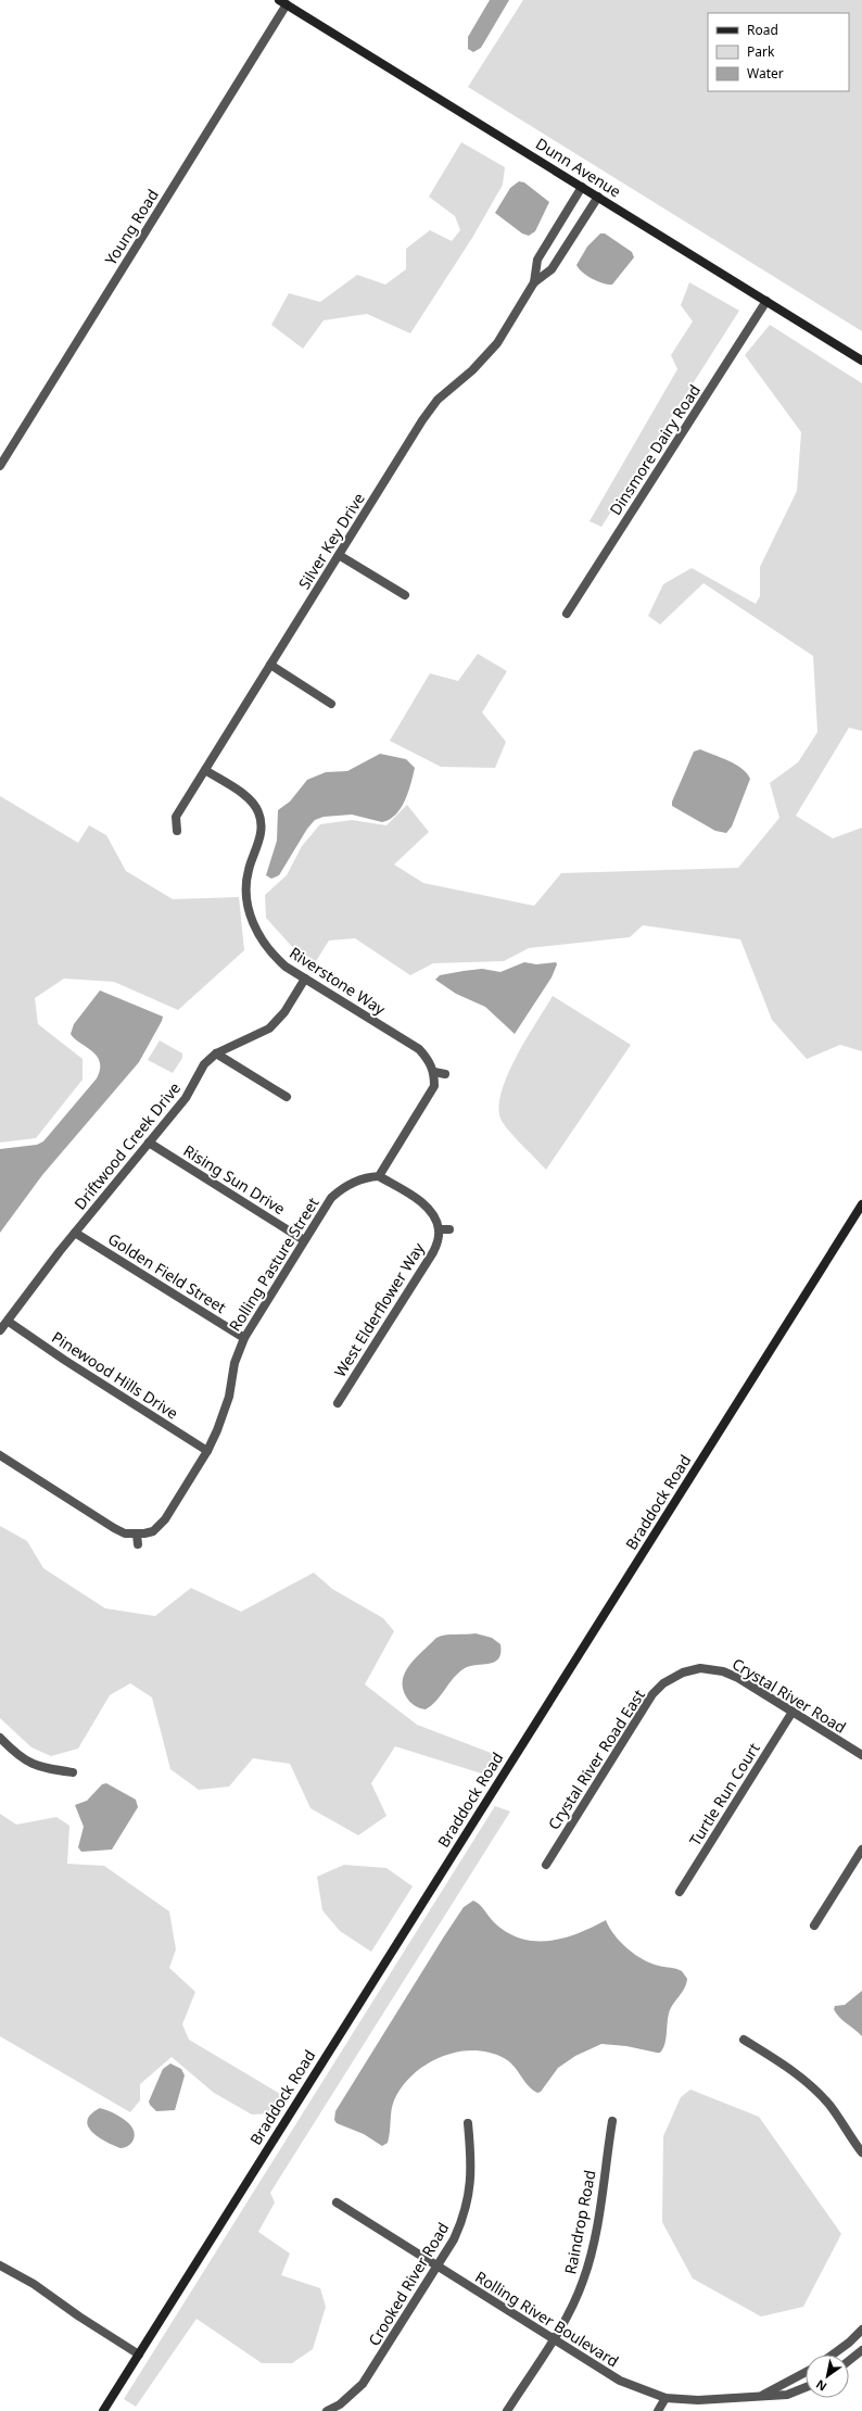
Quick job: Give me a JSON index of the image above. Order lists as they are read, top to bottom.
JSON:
{
  "streets": {
    "street": [
      "Dunn Avenue",
      "Young Road",
      "Dinsmore Dairy Road",
      "Silver Key Drive",
      "Riverstone Way",
      "Driftwood Creek Drive",
      "Rising Sun Drive",
      "Rolling Pasture Street",
      "Golden Field Street",
      "West Elderflower Way",
      "Pinewood Hills Drive",
      "Braddock Road",
      "Crystal River Road",
      "Crystal River Road East",
      "Turtle Run Court",
      "Raindrop Road",
      "Crooked River Road",
      "Rolling River Boulevard"
    ]
  },
  "crossings": [
    ["Dunn Avenue", "Young Road"],
    ["Dunn Avenue", "Dinsmore Dairy Road"],
    ["Dunn Avenue", "Silver Key Drive"],
    ["Silver Key Drive", "Riverstone Way"],
    ["Riverstone Way", "Driftwood Creek Drive"],
    ["Driftwood Creek Drive", "Rising Sun Drive"],
    ["Driftwood Creek Drive", "Golden Field Street"],
    ["Driftwood Creek Drive", "Pinewood Hills Drive"],
    ["Rising Sun Drive", "Rolling Pasture Street"],
    ["Rolling Pasture Street", "Golden Field Street"],
    ["Rolling Pasture Street", "Pinewood Hills Drive"],
    ["Crystal River Road", "Crystal River Road East"],
    ["Crystal River Road", "Turtle Run Court"],
    ["Raindrop Road", "Rolling River Boulevard"],
    ["Crooked River Road", "Rolling River Boulevard"]
  ],
  "legend": ["Road", "Park", "Water"],
  "north": "bottom left"
}
